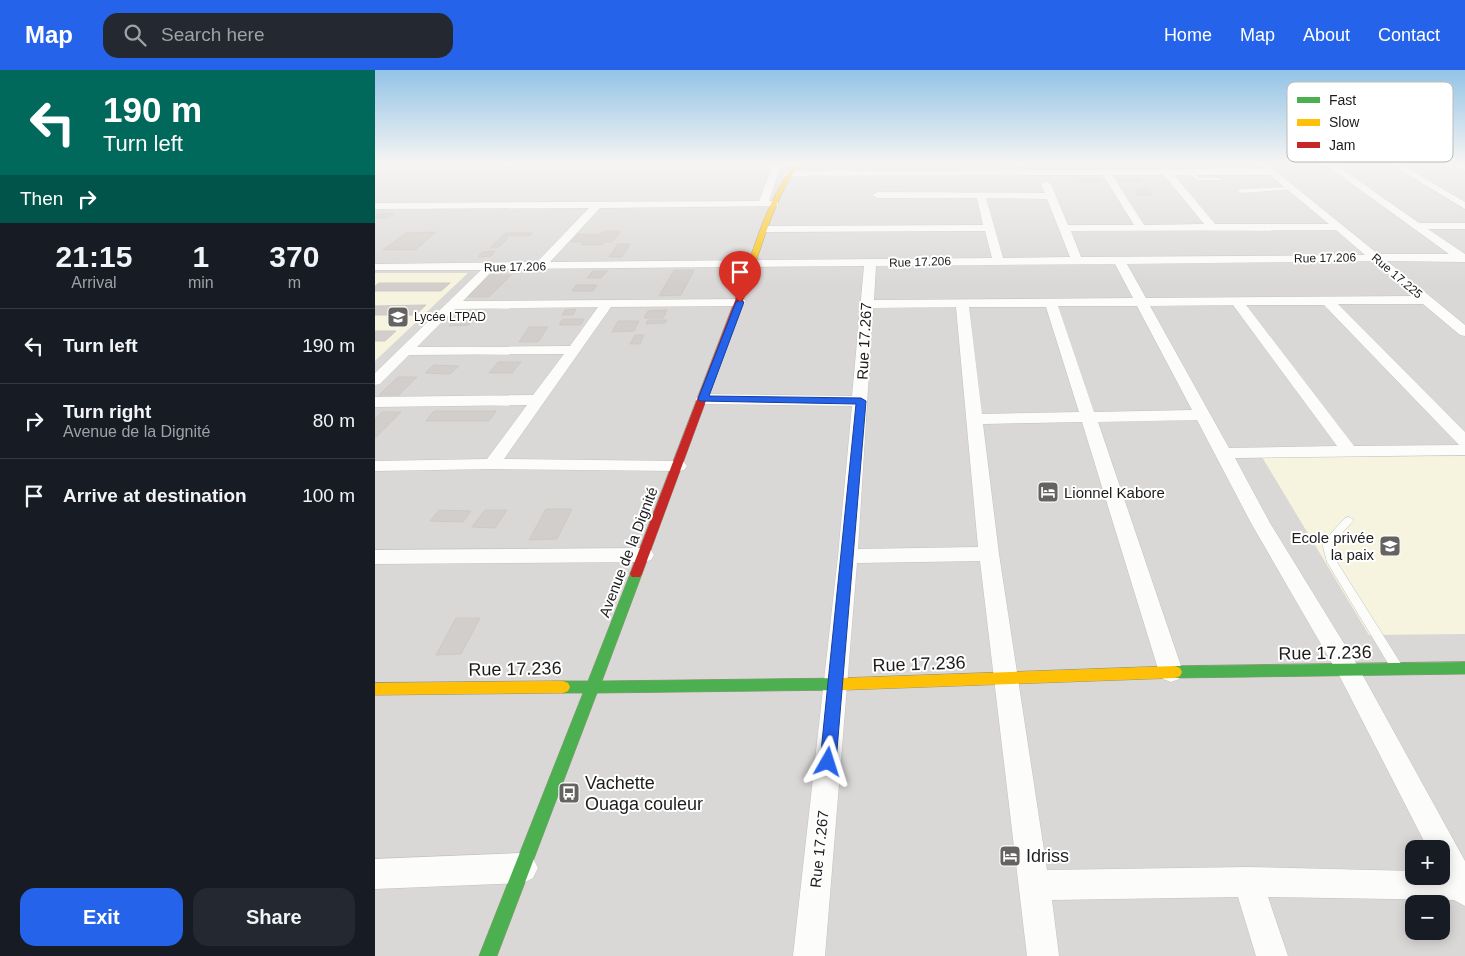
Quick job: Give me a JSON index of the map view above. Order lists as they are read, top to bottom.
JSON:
{
  "streets": {
    "street": [
      "Rue 17.206",
      "Rue 17.225",
      "Rue 17.267",
      "Avenue de la Dignité",
      "Rue 17.236"
    ]
  },
  "crossings": [
    ["Rue 17.206", "Rue 17.225"],
    ["Rue 17.206", "Rue 17.267"],
    ["Rue 17.206", "Avenue de la Dignité"],
    ["Rue 17.267", "Rue 17.236"],
    ["Avenue de la Dignité", "Rue 17.236"]
  ],
  "places": {
    "school or university": ["Lycée LTPAD", "Ecole privée la paix"],
    "hotel": ["Lionnel Kabore", "Idriss"],
    "bus stop": ["Vachette Ouaga couleur"]
  },
  "legend": ["Fast", "Slow", "Jam"],
  "page": {
    "header": "Map",
    "search": "Search here",
    "nav": [
      "Home",
      "Map",
      "About",
      "Contact"
    ],
    "turn": ["190 m", "Turn left"],
    "then": "Then",
    "eta": [
      "21:15",
      "Arrival",
      "1",
      "min",
      "370",
      "m"
    ],
    "list": [
      {
        "name": "Turn left",
        "value": "190 m"
      },
      {
        "name": "Turn right",
        "note": "Avenue de la Dignité",
        "value": "80 m"
      },
      {
        "name": "Arrive at destination",
        "value": "100 m"
      }
    ],
    "map_buttons": ["+", "−"],
    "buttons": ["Exit", "Share"]
  }
}
